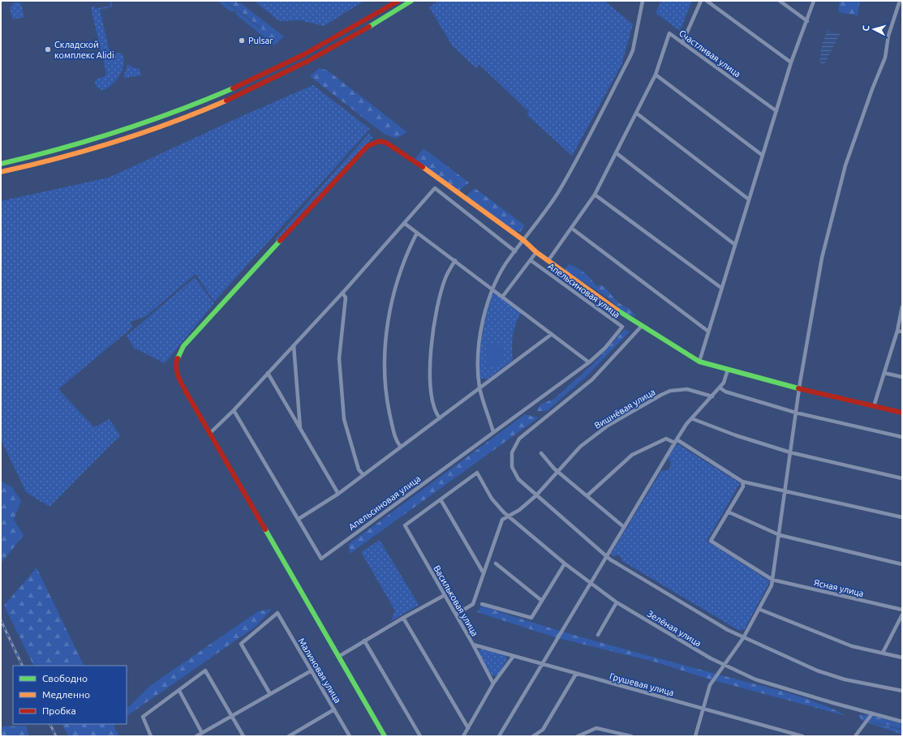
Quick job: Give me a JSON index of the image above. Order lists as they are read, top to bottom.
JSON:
{
  "streets": {
    "street": [
      "Счастливая улица",
      "Апельсиновая улица",
      "Вишнёвая улица",
      "Ясная улица",
      "Васильковая улица",
      "Зелёная улица",
      "Малиновая улица",
      "Грушевая улица"
    ]
  },
  "crossings": [
    ["Вишнёвая улица", "Зелёная улица"],
    ["Васильковая улица", "Грушевая улица"]
  ],
  "places": ["Pulsar", "Складской комплекс Alidi"],
  "legend": ["Свободно", "Медленно", "Пробка"],
  "north": "left"
}
